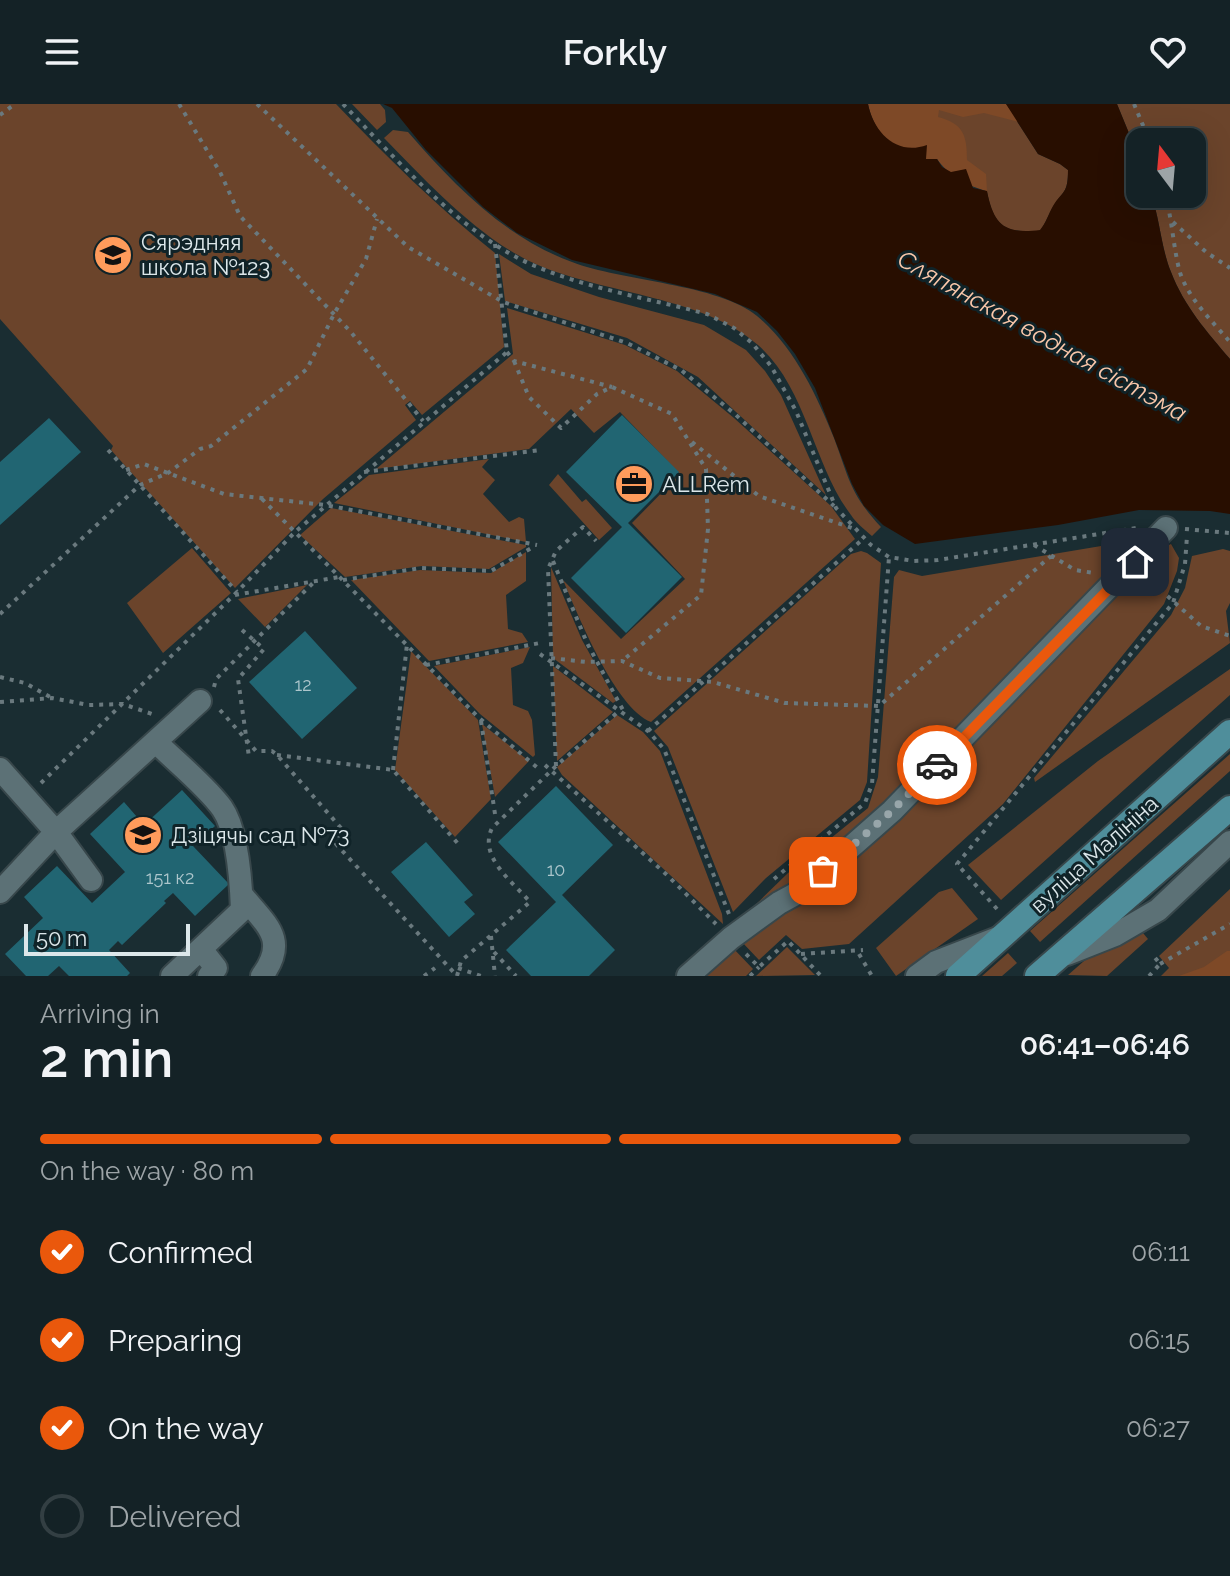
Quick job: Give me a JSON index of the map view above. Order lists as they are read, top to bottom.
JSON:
{
  "streets": {
    "main road": ["вуліца Малініна"]
  },
  "water": ["Сляпянская водная сістэма"],
  "places": {
    "school or university": ["Сярэдняя школа №123", "Дзіцячы сад №73"],
    "office": ["ALLRem"]
  },
  "house_numbers": ["12", "10", "151 к2"],
  "scale_bar": "50 m",
  "north": "top",
  "page": {
    "header": "Forkly",
    "scale": "50 m",
    "heading": ["2 min", "Arriving in", "06:41–06:46"],
    "bar": "On the way · 80 m",
    "list": [
      ["Confirmed", "06:11"],
      ["Preparing", "06:15"],
      ["On the way", "06:27"],
      "Delivered"
    ]
  }
}
